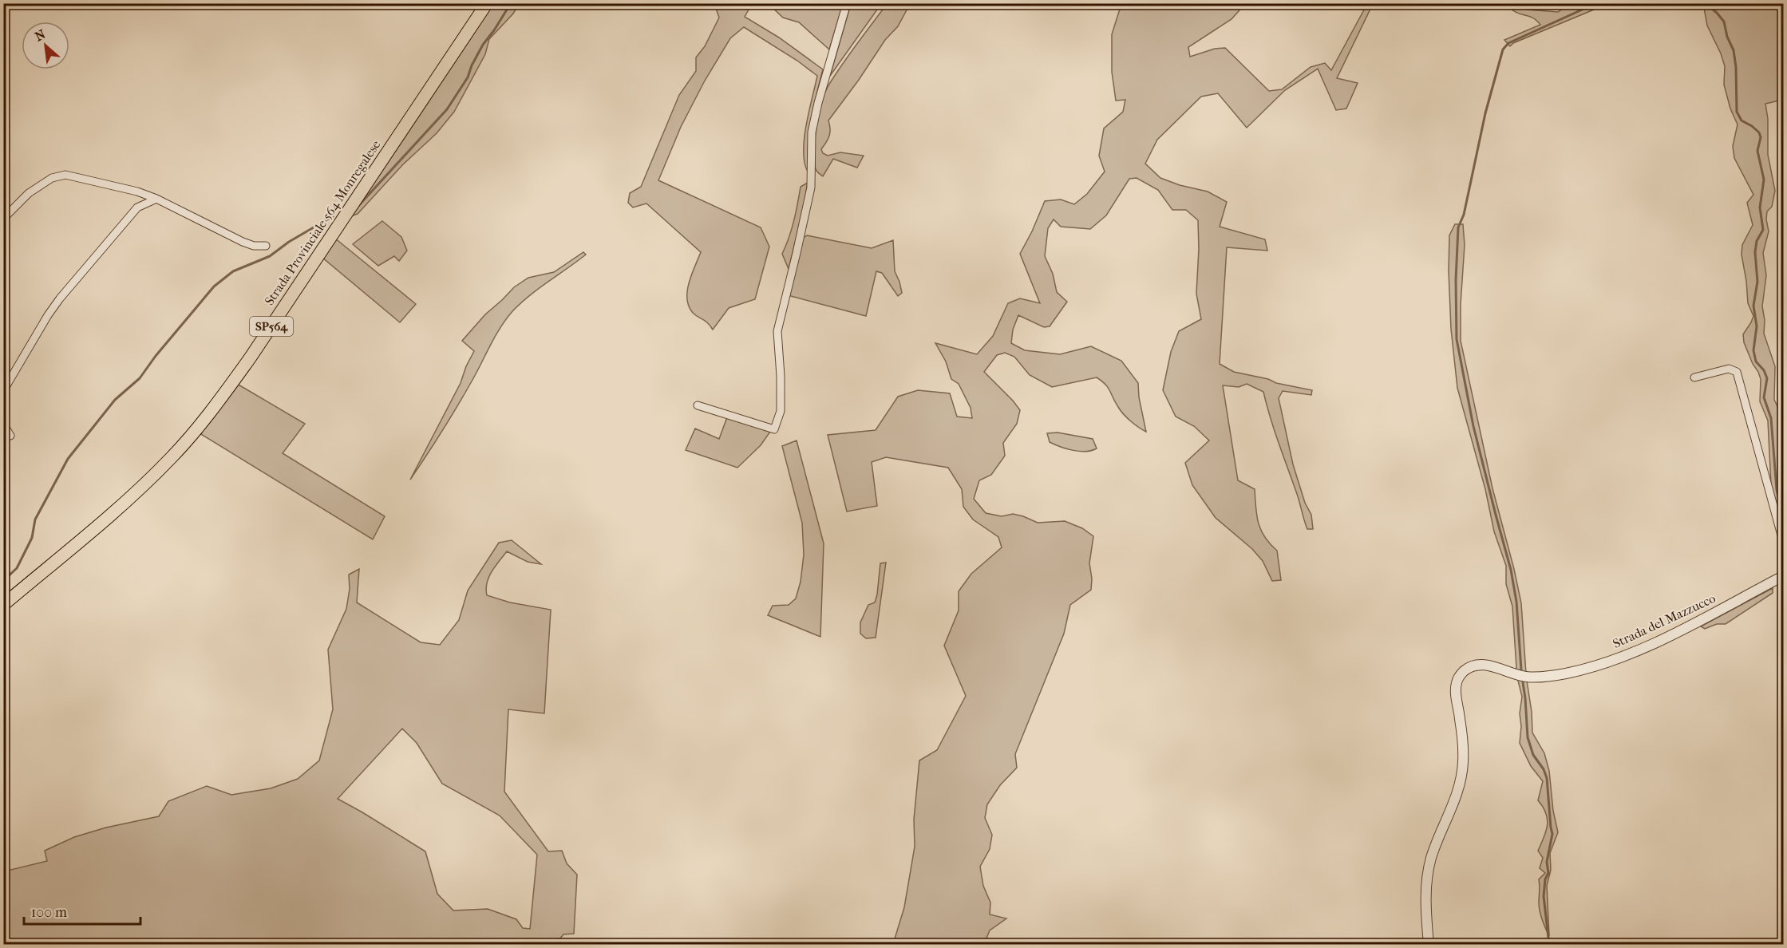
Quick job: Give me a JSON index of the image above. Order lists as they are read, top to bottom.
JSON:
{
  "streets": {
    "main road": ["Strada Provinciale 564 Monregalese", "SP564"],
    "street": ["Strada del Mazzucco"]
  },
  "scale_bar": "100 m",
  "north": "top left"
}
